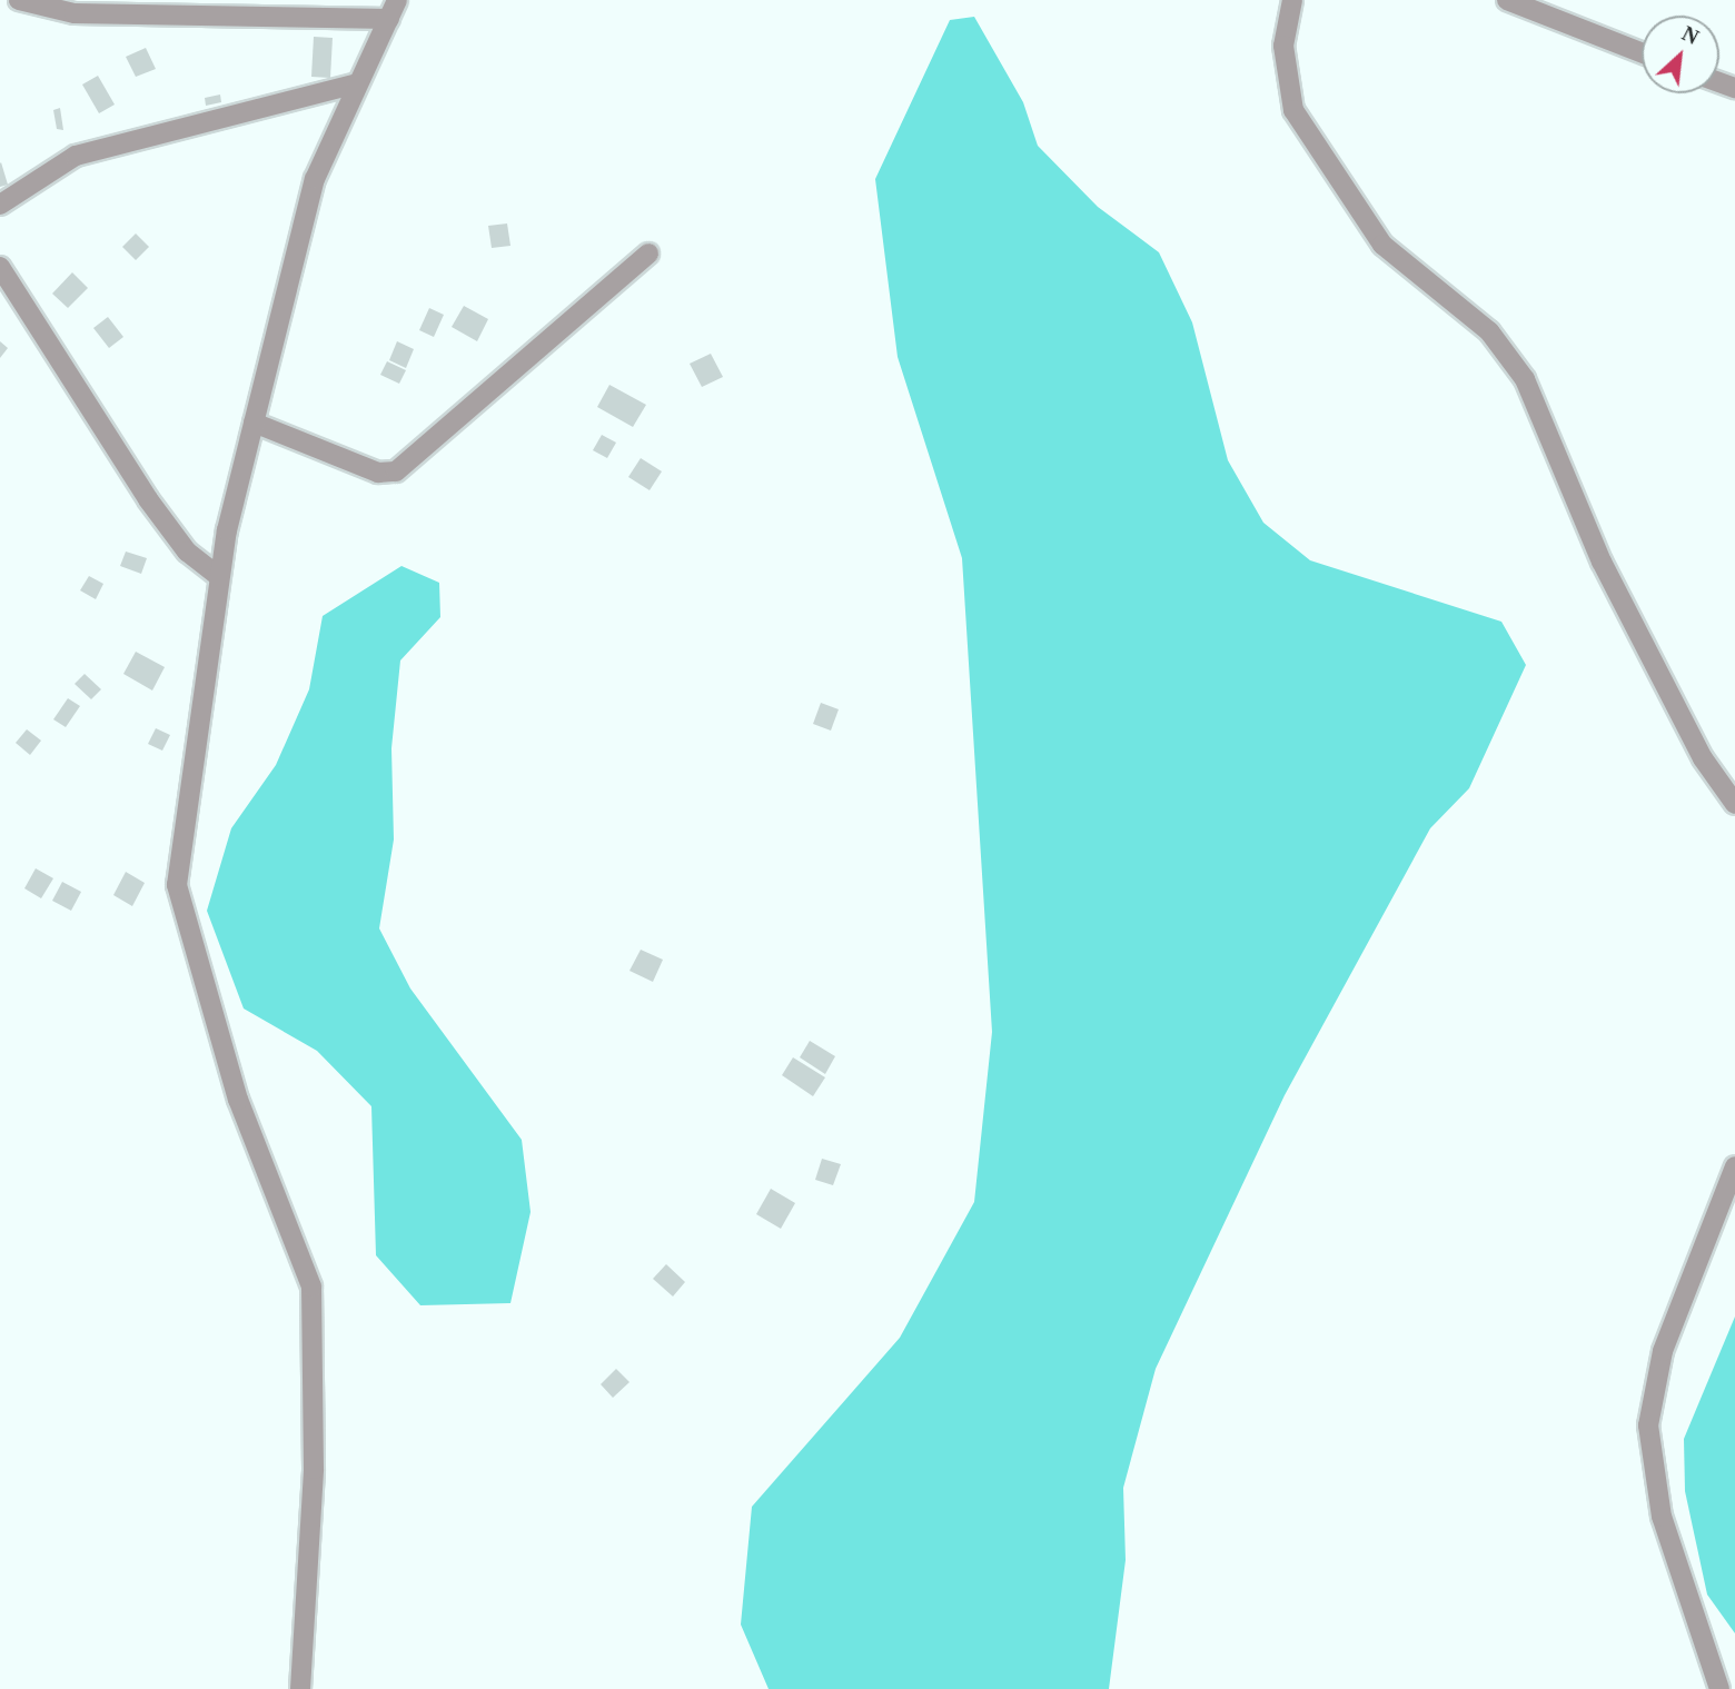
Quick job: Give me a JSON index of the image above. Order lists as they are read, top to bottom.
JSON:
{
  "north": "top right"
}
